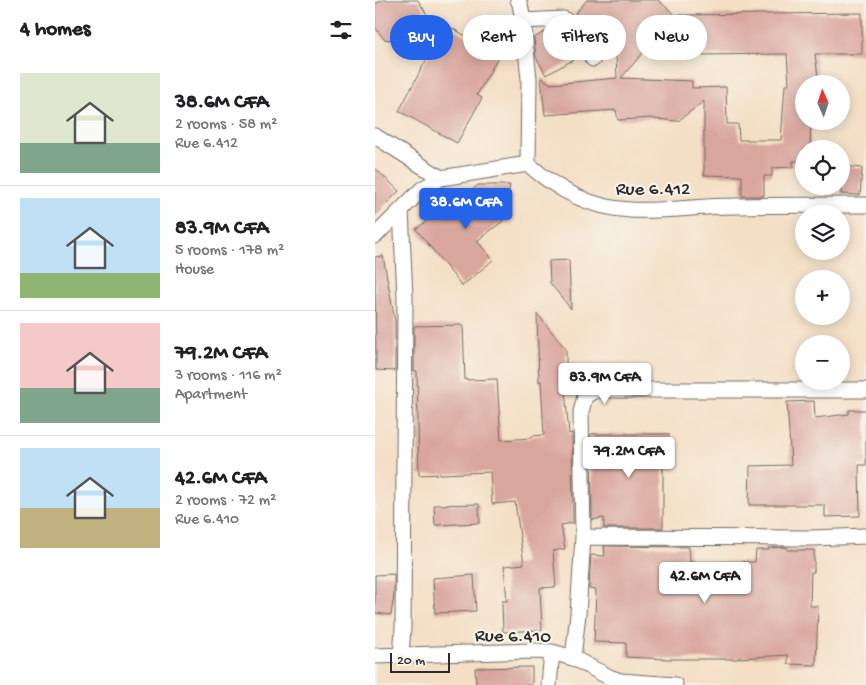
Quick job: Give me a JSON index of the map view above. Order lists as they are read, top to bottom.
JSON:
{
  "streets": {
    "street": ["Rue 6.412", "Rue 6.410"]
  },
  "scale_bar": "20 m",
  "north": "top",
  "page": {
    "heading": "4 homes",
    "chip": [
      "Buy",
      "Rent",
      "Filters",
      "New"
    ],
    "list": [
      {
        "name": "38.6M CFA",
        "note": "2 rooms · 58 m² · Rue 6.412"
      },
      {
        "name": "83.9M CFA",
        "note": "5 rooms · 178 m² · House"
      },
      {
        "name": "79.2M CFA",
        "note": "3 rooms · 116 m² · Apartment"
      },
      {
        "name": "42.6M CFA",
        "note": "2 rooms · 72 m² · Rue 6.410"
      }
    ],
    "map_buttons": ["+", "−"],
    "price": [
      "38.6M CFA",
      "83.9M CFA",
      "79.2M CFA",
      "42.6M CFA"
    ],
    "scale": "20 m"
  }
}
